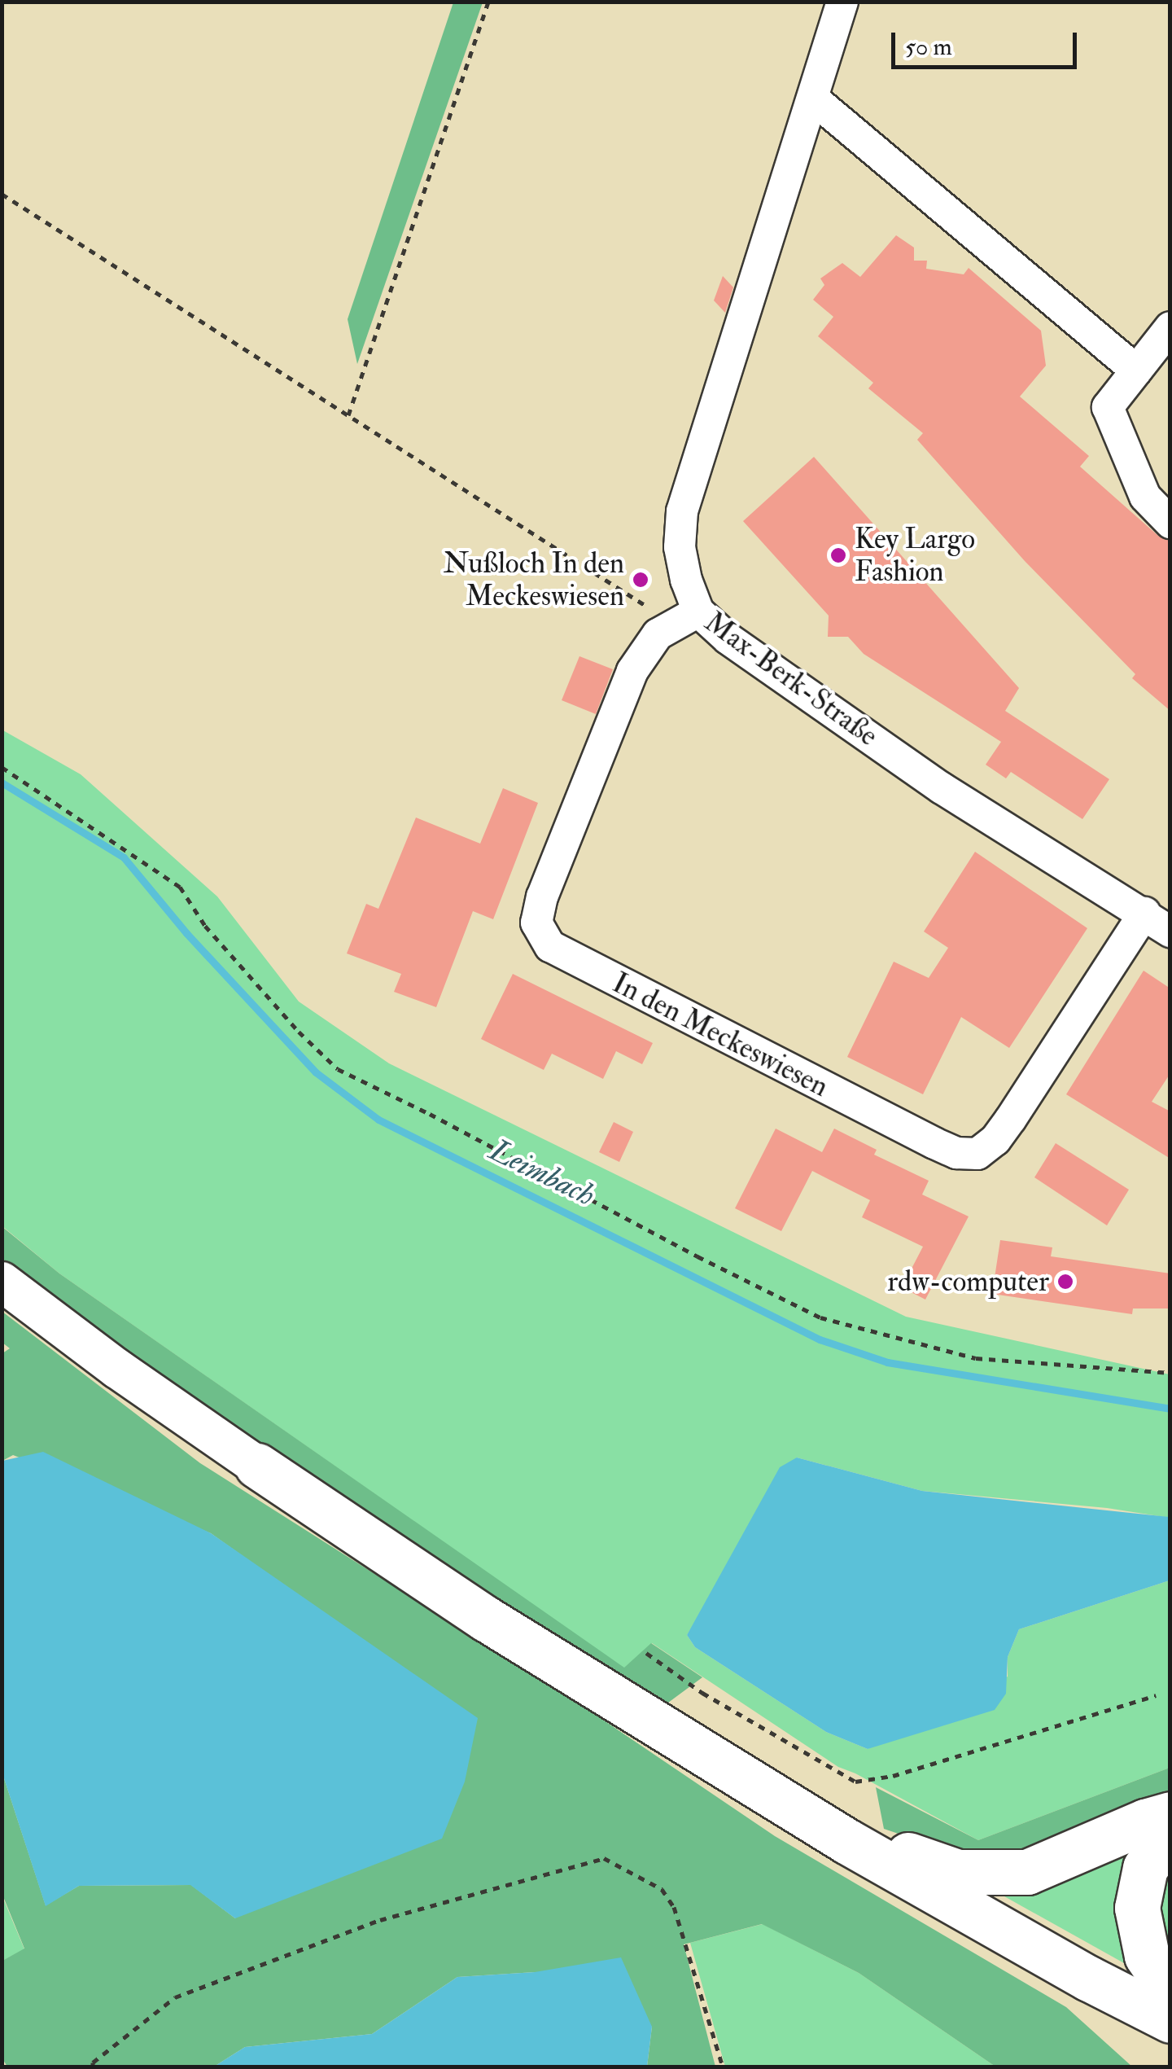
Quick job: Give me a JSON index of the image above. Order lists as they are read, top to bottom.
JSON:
{
  "streets": {
    "street": ["Max-Berk-Straße", "In den Meckeswiesen"]
  },
  "crossings": [
    ["Max-Berk-Straße", "In den Meckeswiesen"]
  ],
  "water": ["Leimbach"],
  "places": ["Key Largo Fashion", "Nußloch In den Meckeswiesen", "rdw-computer"],
  "scale_bar": "50 m"
}
